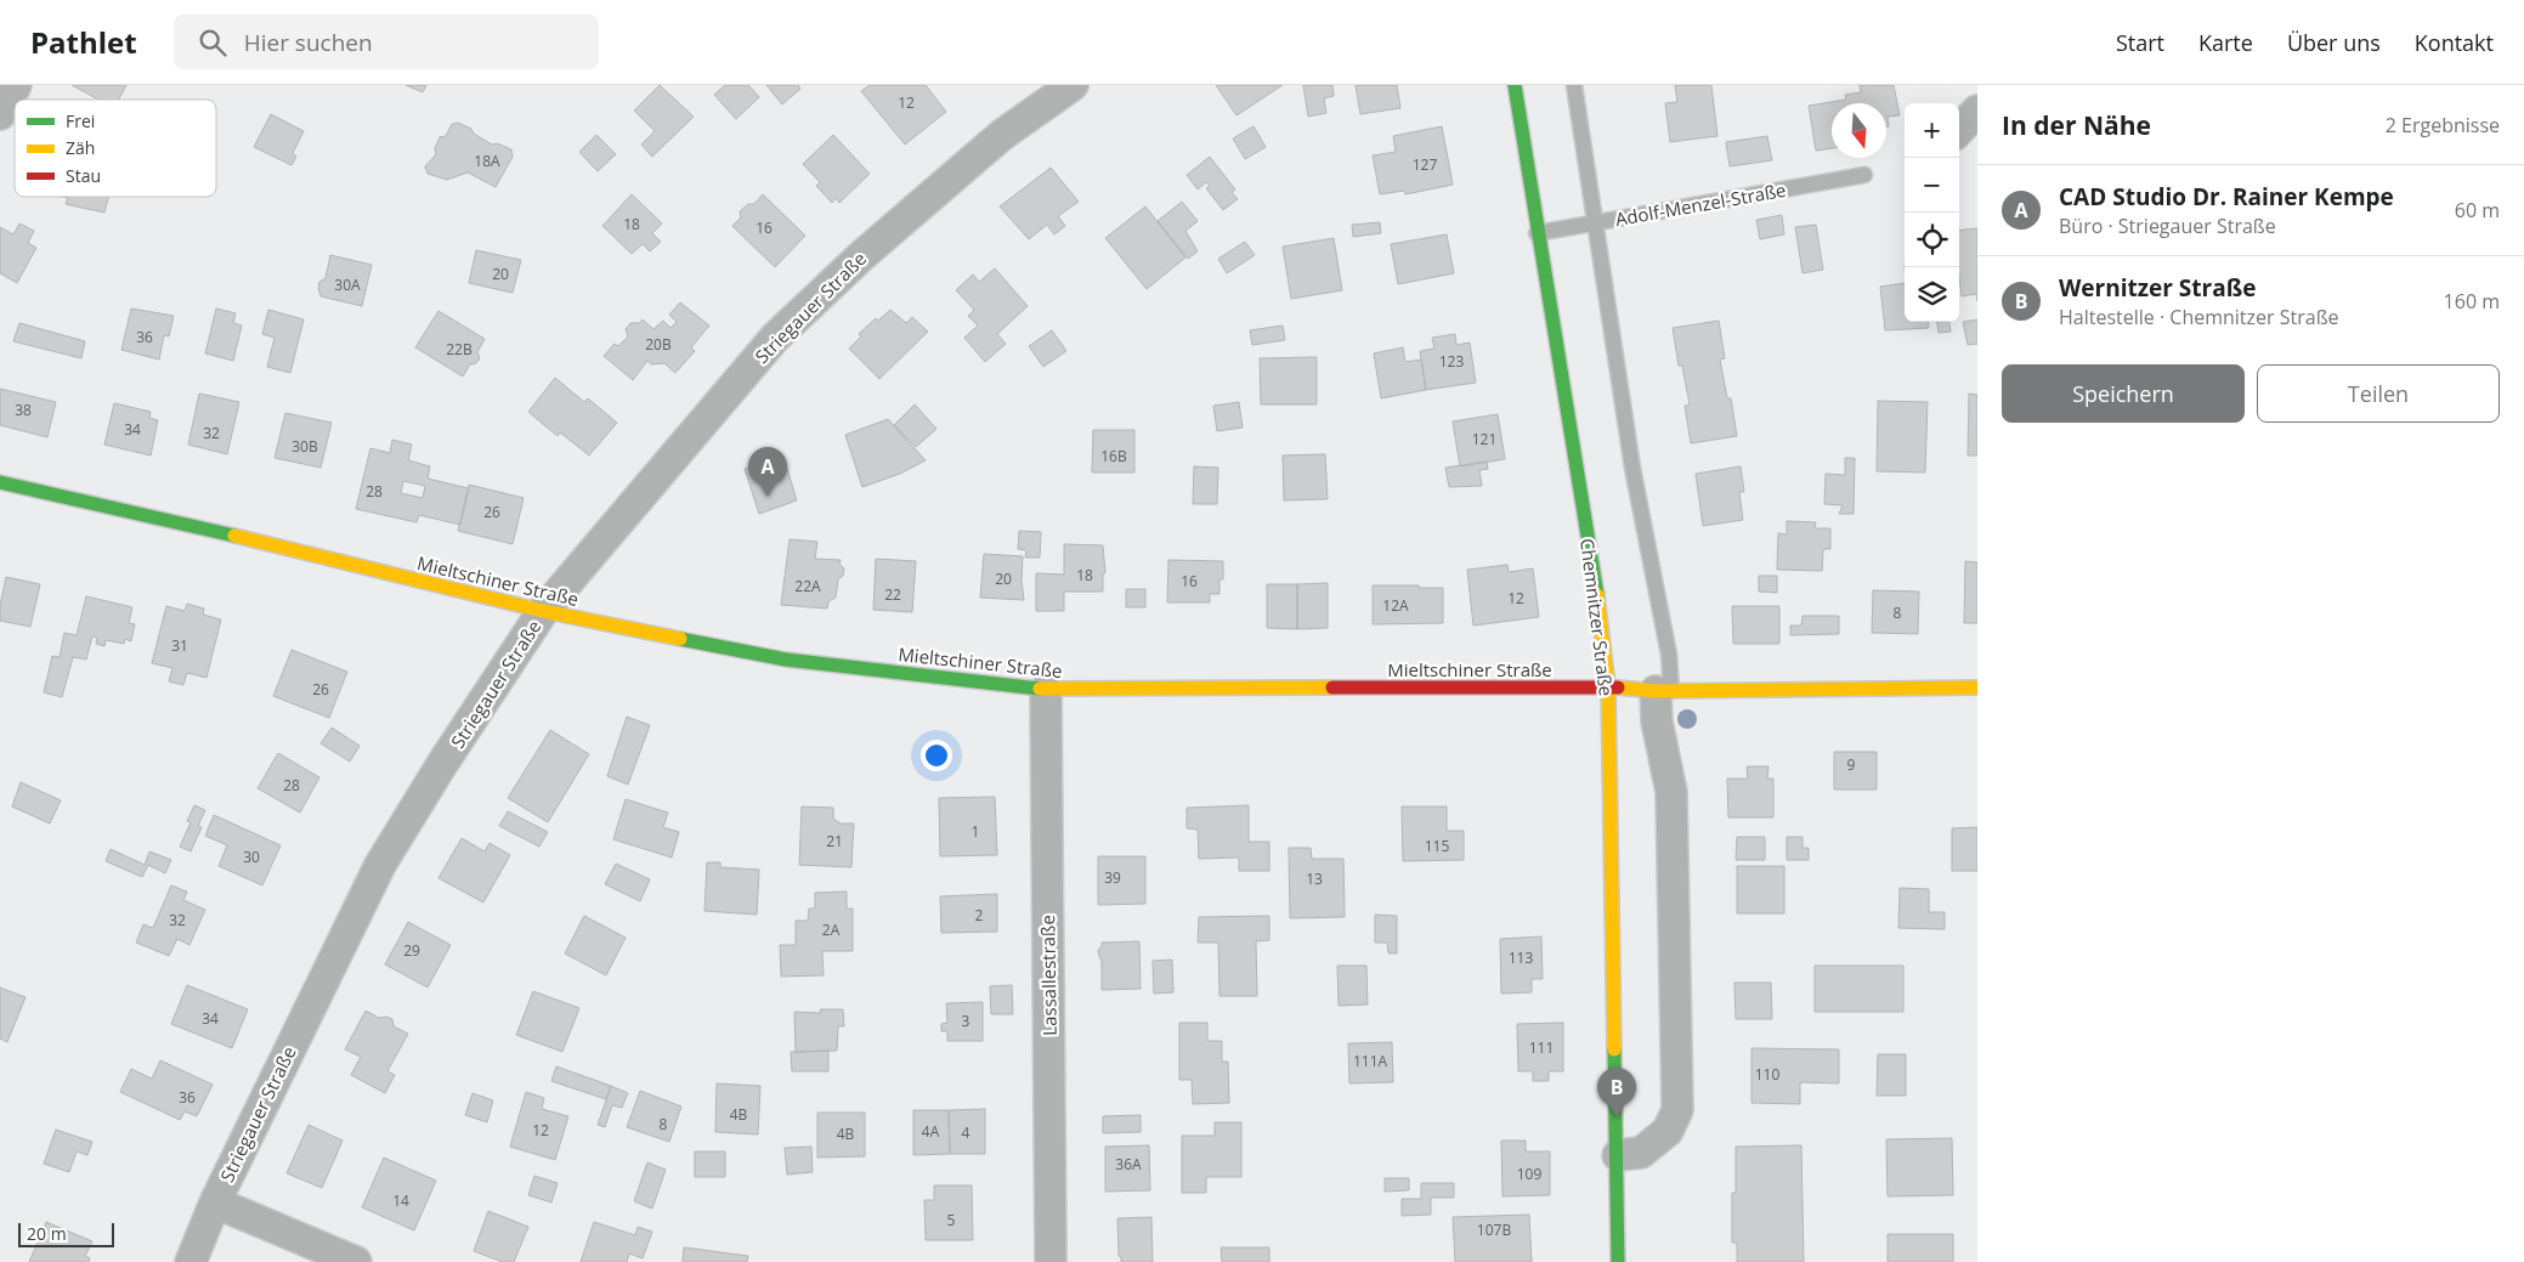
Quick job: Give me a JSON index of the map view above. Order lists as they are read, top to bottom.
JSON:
{
  "streets": {
    "street": [
      "Striegauer Straße",
      "Mieltschiner Straße",
      "Chemnitzer Straße",
      "Lassallestraße"
    ],
    "lane": ["Adolf-Menzel-Straße"]
  },
  "crossings": [
    ["Adolf-Menzel-Straße", "Chemnitzer Straße"],
    ["Striegauer Straße", "Mieltschiner Straße"],
    ["Mieltschiner Straße", "Chemnitzer Straße"],
    ["Mieltschiner Straße", "Lassallestraße"]
  ],
  "house_numbers": [
    "12",
    "18A",
    "127",
    "18",
    "16",
    "20",
    "30A",
    "36",
    "20B",
    "22B",
    "123",
    "38",
    "34",
    "32",
    "121",
    "30B",
    "16B",
    "28",
    "26",
    "18",
    "20",
    "16",
    "22A",
    "22",
    "12",
    "12A",
    "8",
    "31",
    "26",
    "9",
    "28",
    "1",
    "21",
    "115",
    "30",
    "39",
    "13",
    "2",
    "32",
    "2A",
    "29",
    "113",
    "34",
    "3",
    "111",
    "111A",
    "110",
    "36",
    "4B",
    "8",
    "12",
    "4A",
    "4",
    "4B",
    "36A",
    "109",
    "14",
    "5",
    "107B"
  ],
  "legend": ["Frei", "Zäh", "Stau"],
  "scale_bar": "20 m",
  "north": "bottom",
  "page": {
    "header": "Pathlet",
    "search": "Hier suchen",
    "nav": [
      "Start",
      "Karte",
      "Über uns",
      "Kontakt"
    ],
    "heading": ["In der Nähe", "2 Ergebnisse"],
    "map_buttons": ["+", "−"],
    "list": [
      {
        "mark": "A",
        "name": "CAD Studio Dr. Rainer Kempe",
        "note": "Büro · Striegauer Straße",
        "value": "60 m"
      },
      {
        "mark": "B",
        "name": "Wernitzer Straße",
        "note": "Haltestelle · Chemnitzer Straße",
        "value": "160 m"
      }
    ],
    "buttons": ["Speichern", "Teilen"],
    "pins": ["A", "B"],
    "scale": "20 m"
  }
}
